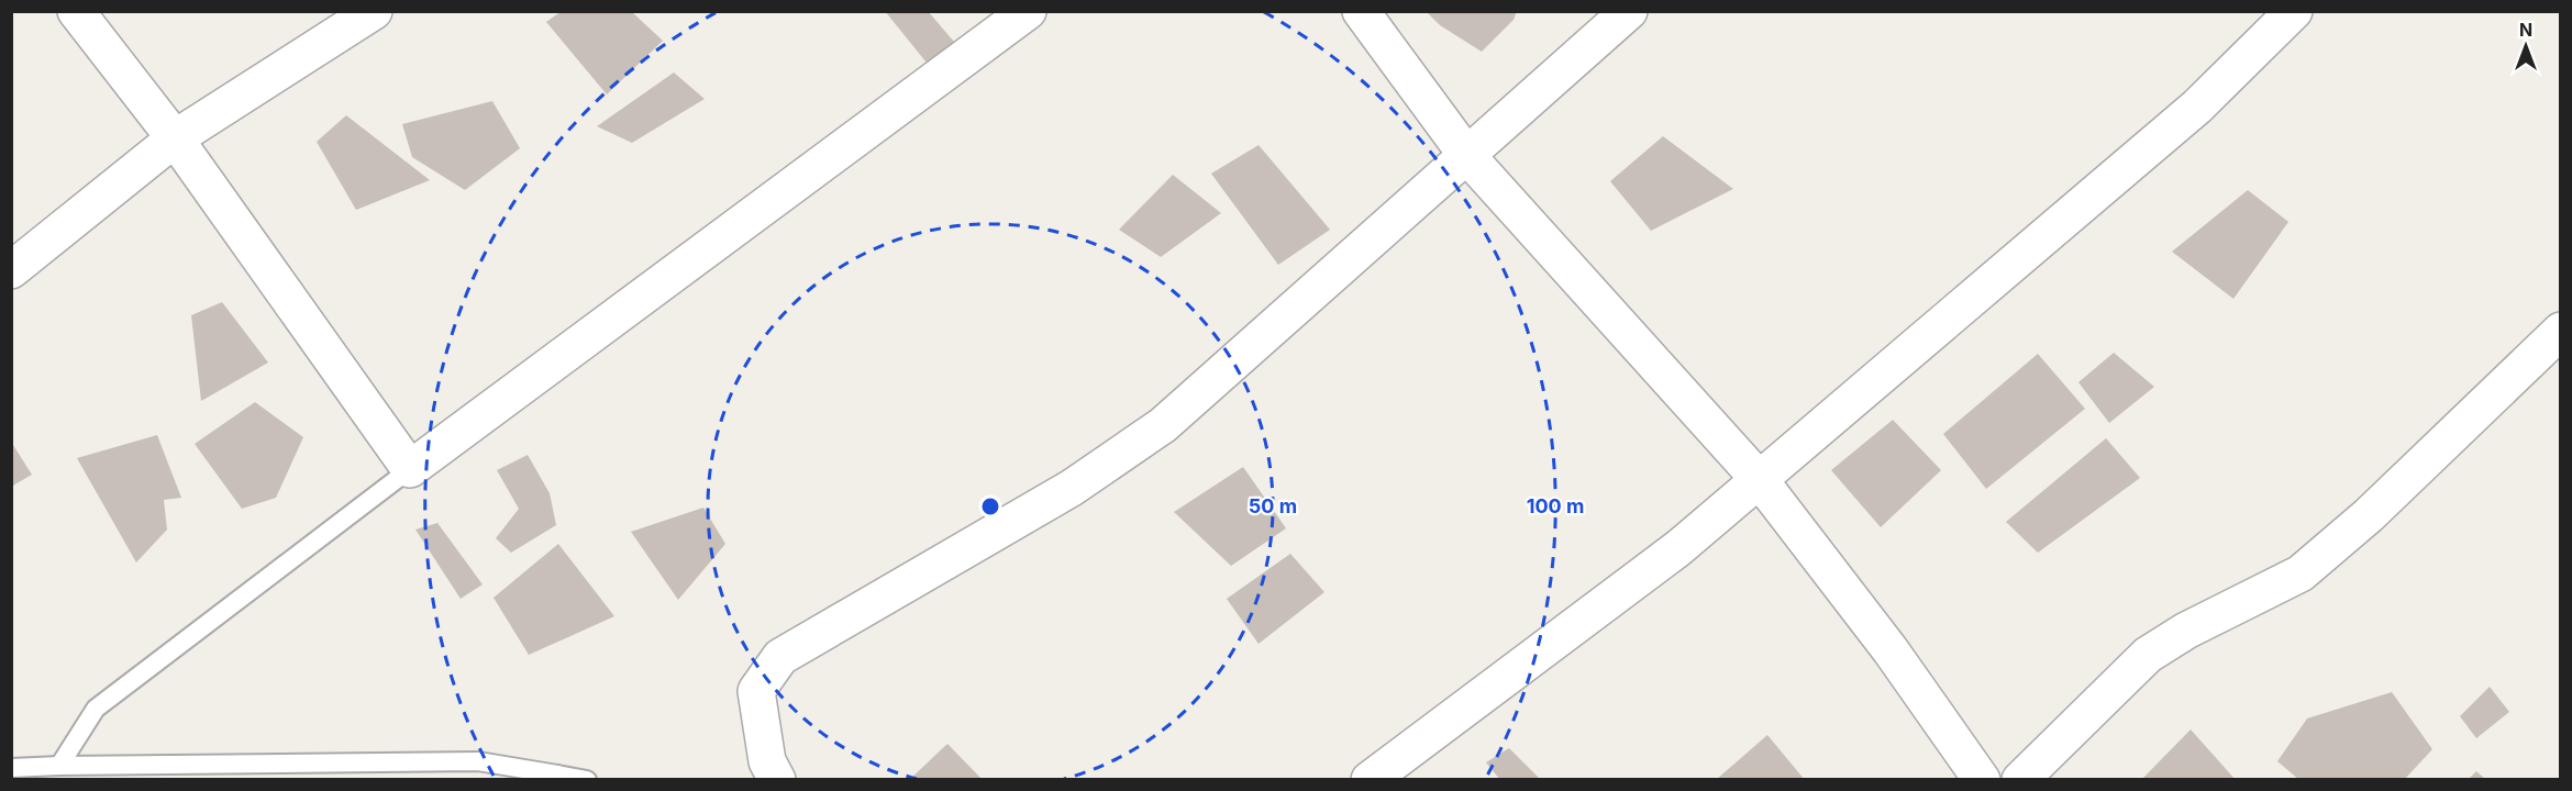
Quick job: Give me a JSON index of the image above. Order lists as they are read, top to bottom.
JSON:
{
  "north": "top",
  "rings": ["50 m", "100 m"]
}
